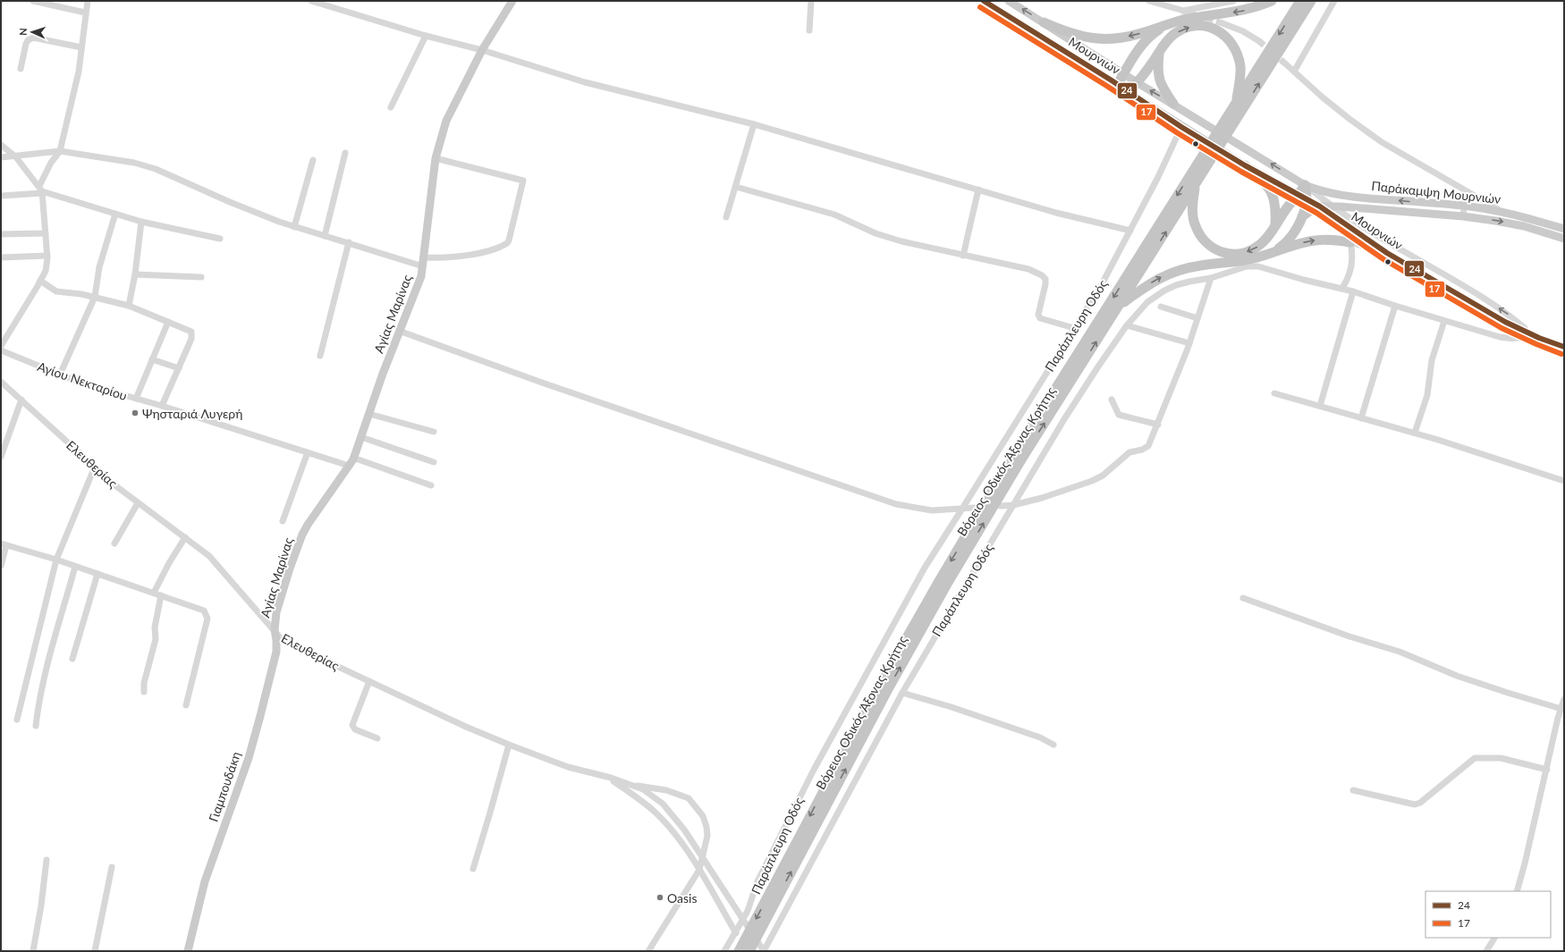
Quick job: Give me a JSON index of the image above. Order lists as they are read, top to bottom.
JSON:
{
  "streets": {
    "highway": ["Βόρειος Οδικός Άξονας Κρήτης"],
    "main road": [
      "Μουρνιών",
      "Παράκαμψη Μουρνιών",
      "Αγίας Μαρίνας",
      "Γιαμπουδάκη"
    ],
    "street": ["Παράπλευρη Οδός", "Αγίου Νεκταρίου", "Ελευθερίας"]
  },
  "crossings": [
    ["Μουρνιών", "Παράκαμψη Μουρνιών"],
    ["Μουρνιών", "Παράπλευρη Οδός"],
    ["Αγίας Μαρίνας", "Αγίου Νεκταρίου"],
    ["Αγίας Μαρίνας", "Ελευθερίας"],
    ["Αγίας Μαρίνας", "Γιαμπουδάκη"],
    ["Ελευθερίας", "Γιαμπουδάκη"]
  ],
  "places": ["Ψησταριά Λυγερή", "Oasis"],
  "lines": ["transit line 24", "transit line 17"],
  "legend": ["24", "17"],
  "north": "left"
}
